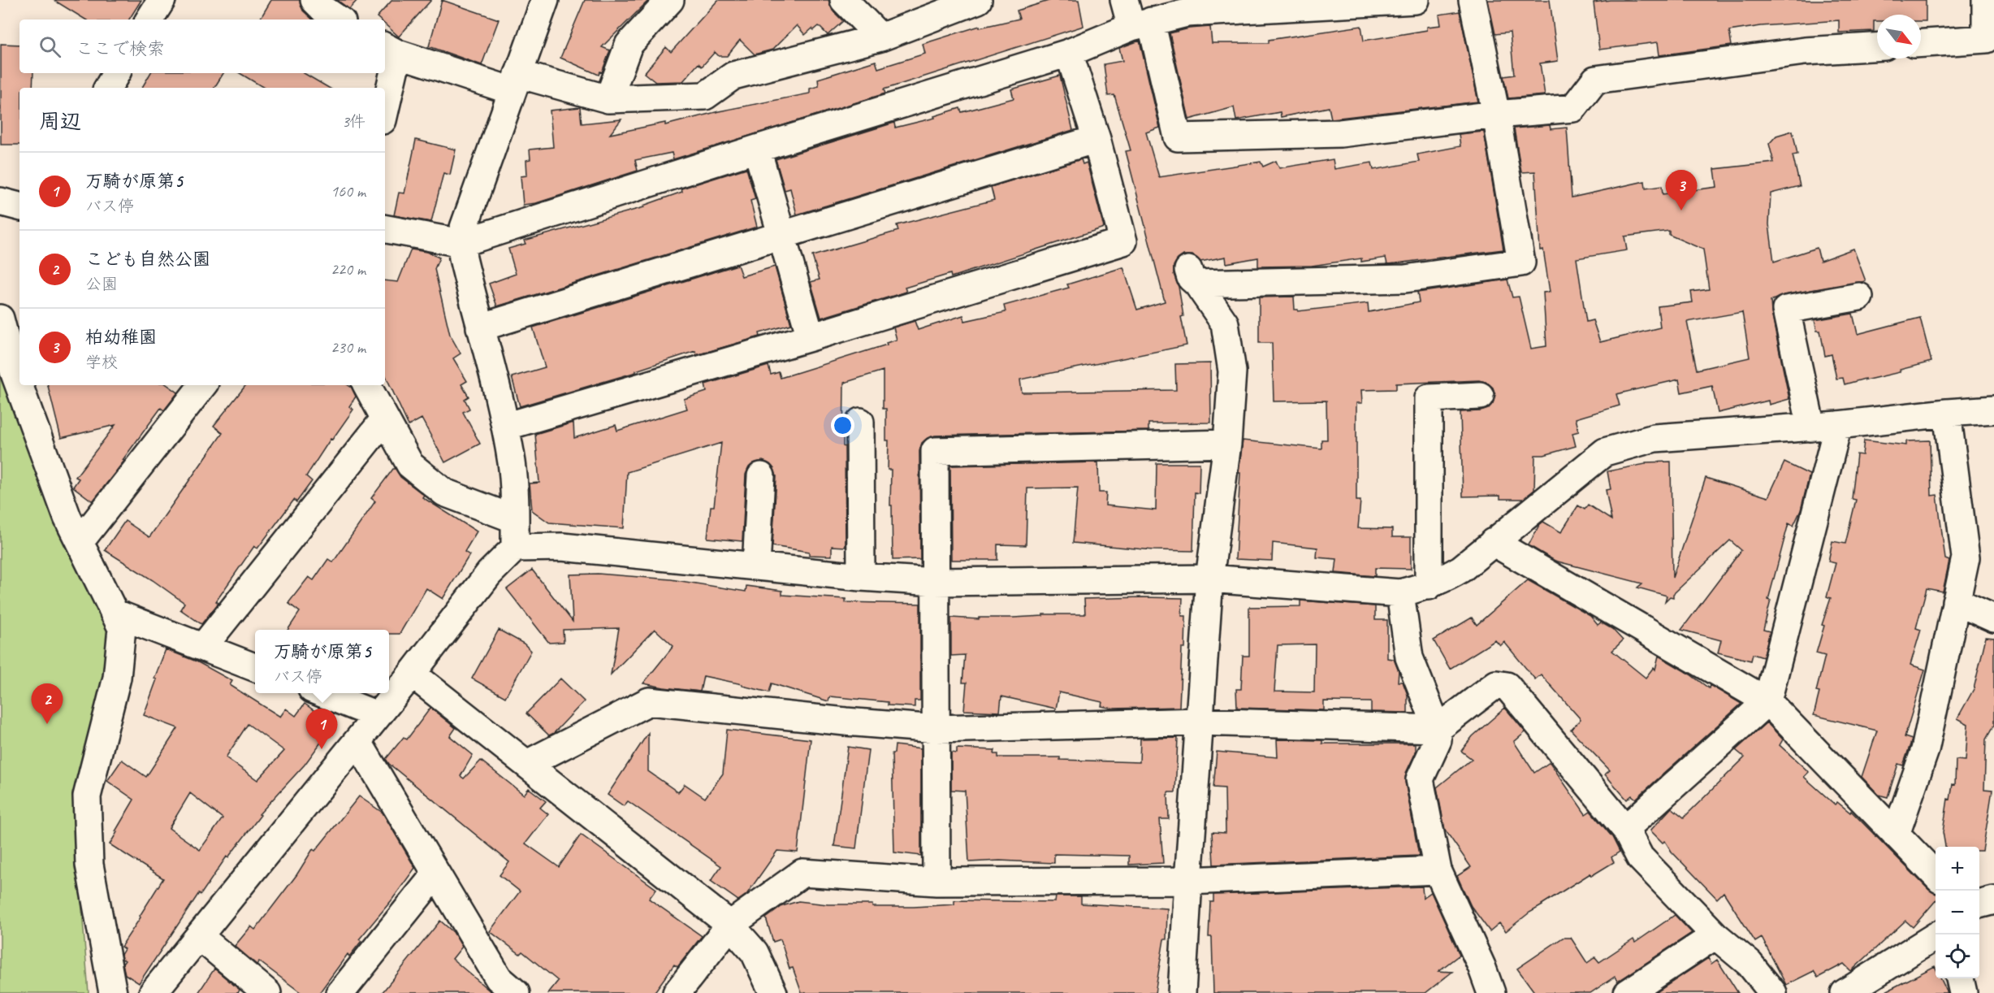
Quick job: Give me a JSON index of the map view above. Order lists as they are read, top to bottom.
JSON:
{
  "north": "bottom right",
  "page": {
    "search": "ここで検索",
    "heading": ["周辺", "3件"],
    "list": [
      {
        "mark": "1",
        "name": "万騎が原第5",
        "note": "バス停",
        "value": "160 m"
      },
      {
        "mark": "2",
        "name": "こども自然公園",
        "note": "公園",
        "value": "220 m"
      },
      {
        "mark": "3",
        "name": "柏幼稚園",
        "note": "学校",
        "value": "230 m"
      }
    ],
    "pins": ["3", "2", "1"],
    "popup": ["万騎が原第5", "バス停"],
    "map_buttons": ["+", "−"]
  }
}
